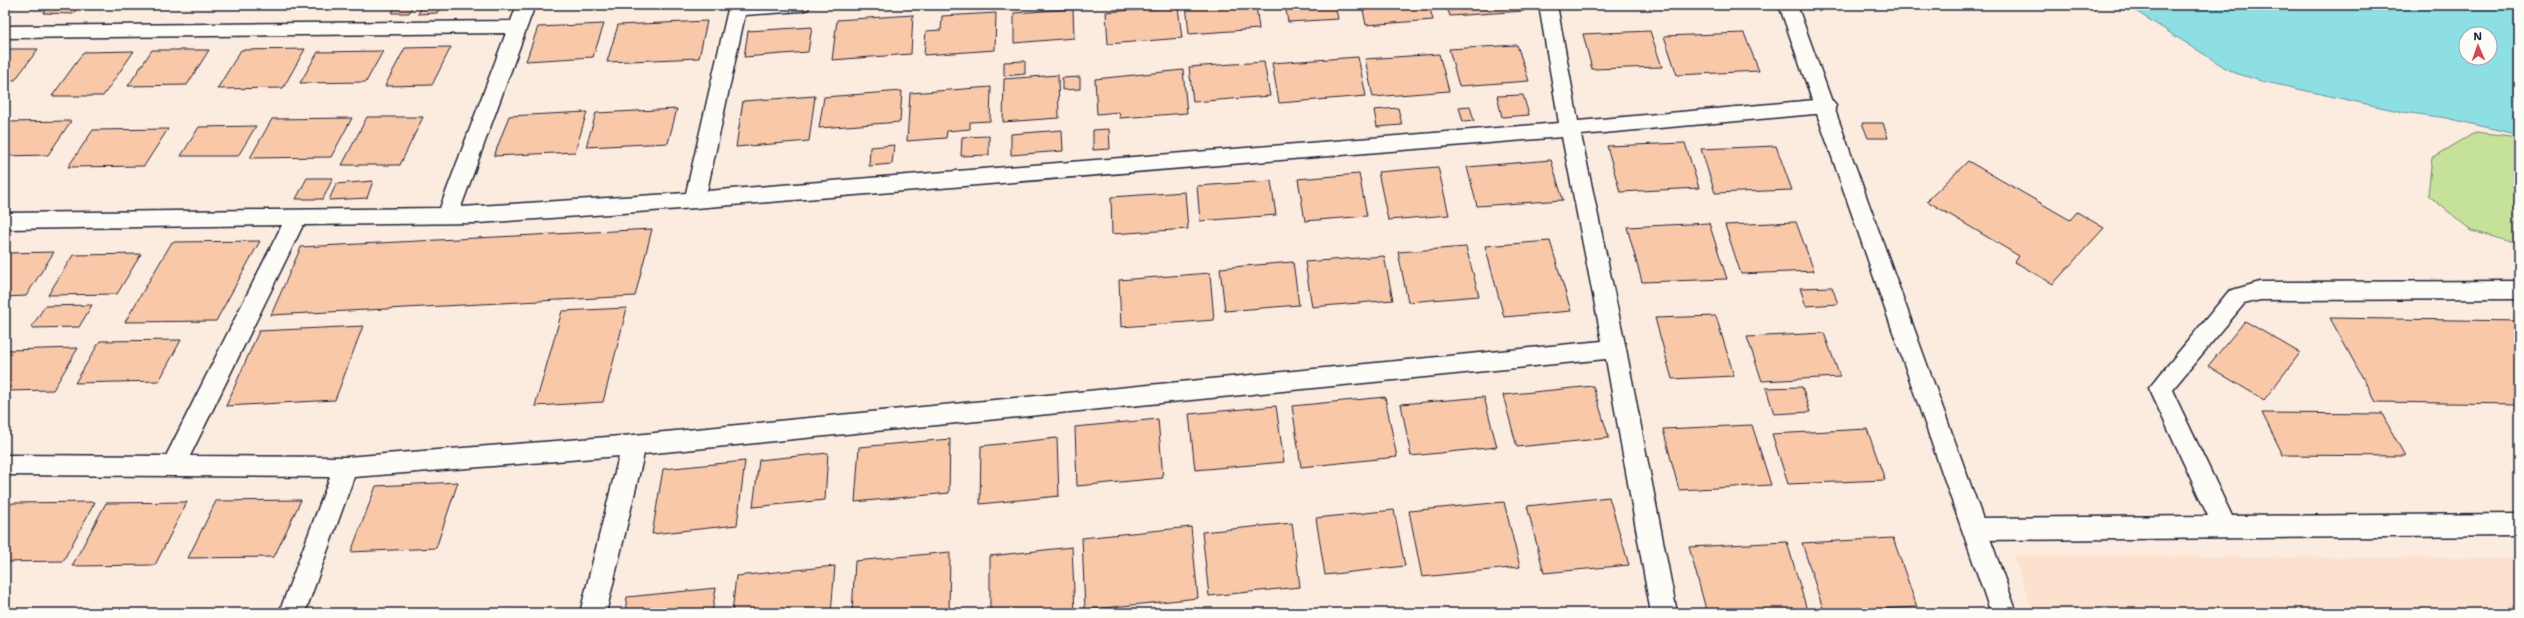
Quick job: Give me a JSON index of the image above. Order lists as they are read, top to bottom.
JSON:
{
  "north": "top"
}
